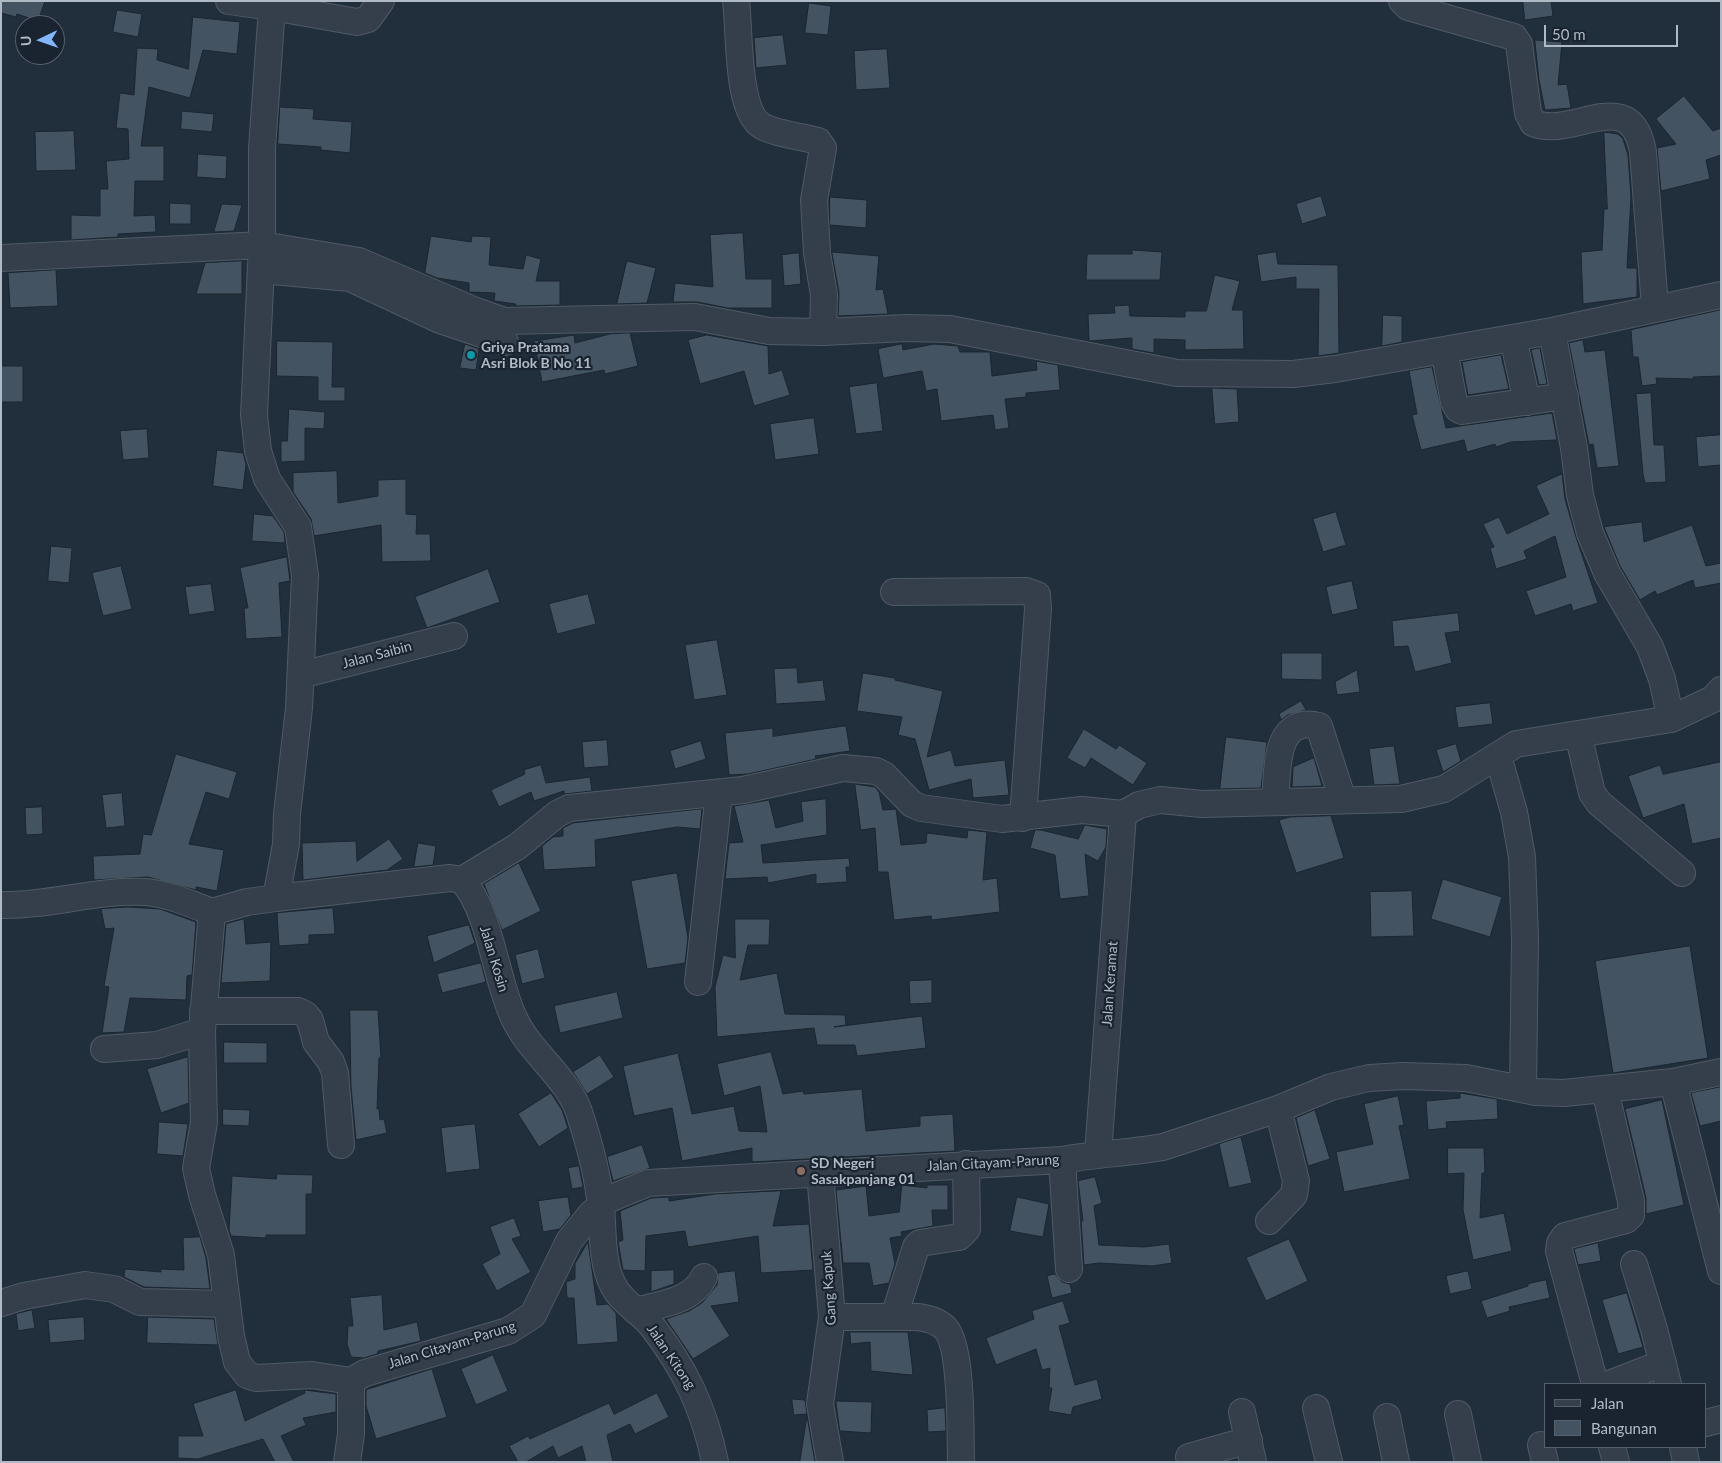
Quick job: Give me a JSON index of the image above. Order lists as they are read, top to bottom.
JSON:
{
  "streets": {
    "street": [
      "Jalan Saibin",
      "Jalan Kosin",
      "Jalan Keramat",
      "Jalan Citayam-Parung",
      "Gang Kapuk",
      "Jalan Kitong"
    ]
  },
  "crossings": [
    ["Jalan Kosin", "Jalan Citayam-Parung"],
    ["Jalan Kosin", "Jalan Kitong"],
    ["Jalan Keramat", "Jalan Citayam-Parung"],
    ["Jalan Citayam-Parung", "Gang Kapuk"],
    ["Jalan Citayam-Parung", "Jalan Kitong"]
  ],
  "places": ["Griya Pratama Asri Blok B No 11", "SD Negeri Sasakpanjang 01"],
  "legend": ["Jalan", "Bangunan"],
  "scale_bar": "50 m",
  "north": "left"
}
